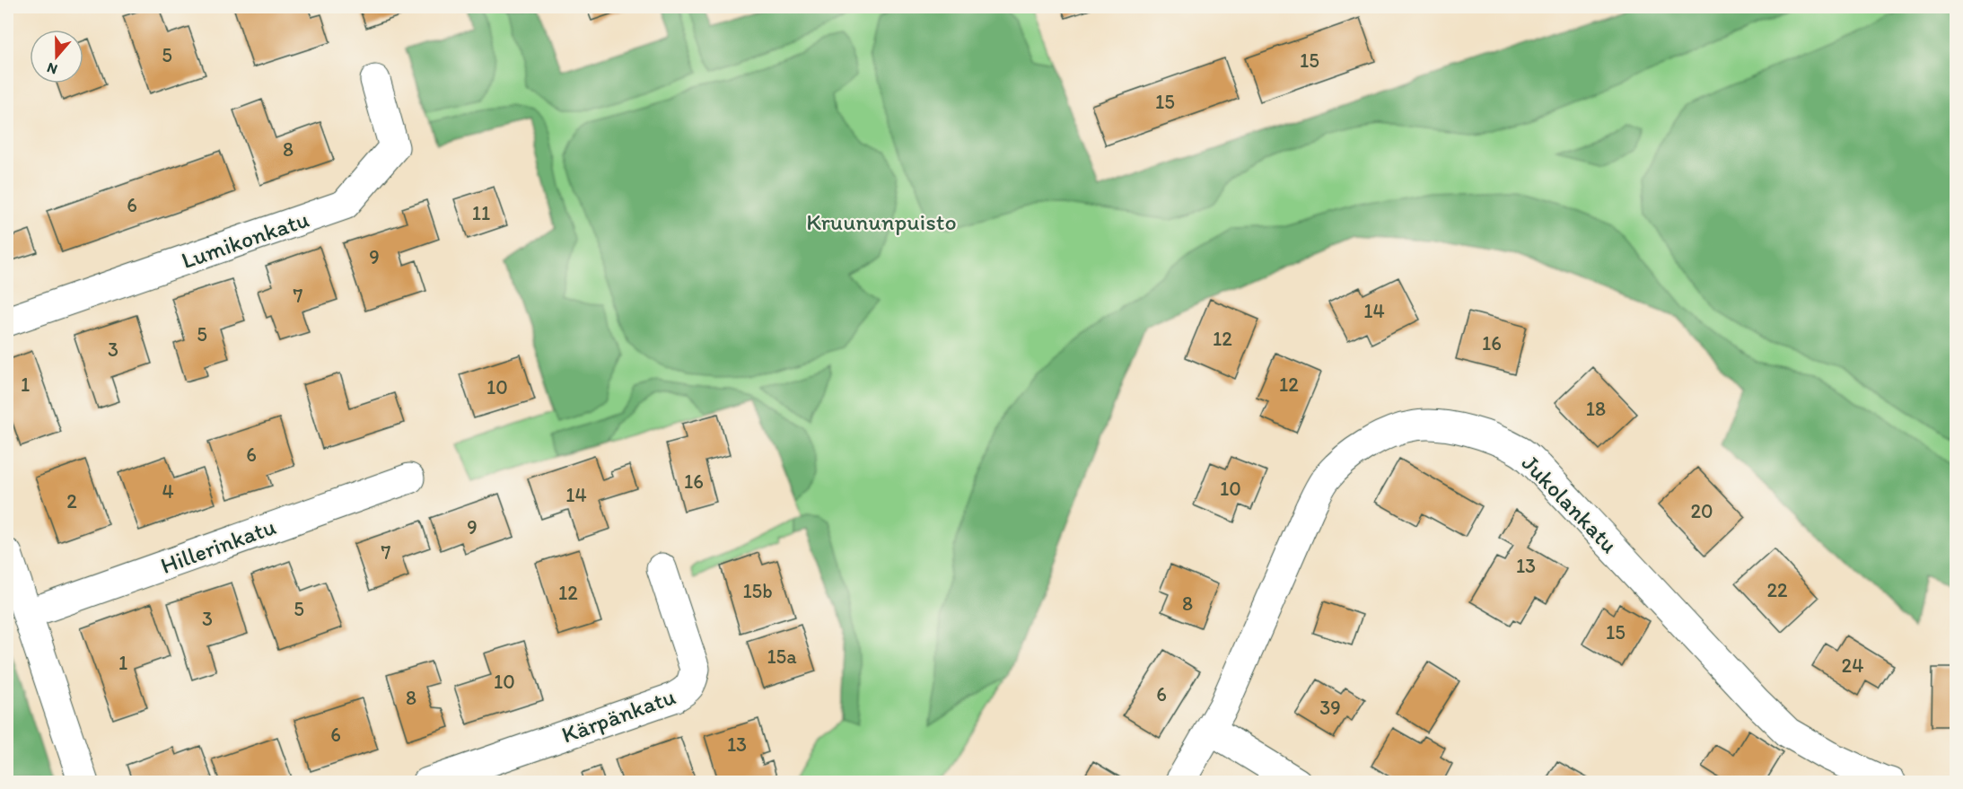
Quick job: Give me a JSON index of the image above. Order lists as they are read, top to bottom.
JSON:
{
  "streets": {
    "street": [
      "Lumikonkatu",
      "Jukolankatu",
      "Hillerinkatu",
      "Kärpänkatu"
    ]
  },
  "parks": ["Kruununpuisto"],
  "house_numbers": [
    "5",
    "15",
    "15",
    "8",
    "6",
    "11",
    "9",
    "7",
    "14",
    "5",
    "12",
    "16",
    "3",
    "1",
    "12",
    "10",
    "18",
    "6",
    "16",
    "10",
    "4",
    "14",
    "2",
    "20",
    "9",
    "7",
    "13",
    "22",
    "15b",
    "12",
    "8",
    "5",
    "3",
    "15",
    "15a",
    "1",
    "24",
    "10",
    "6",
    "8",
    "39",
    "6",
    "13"
  ],
  "north": "bottom"
}
